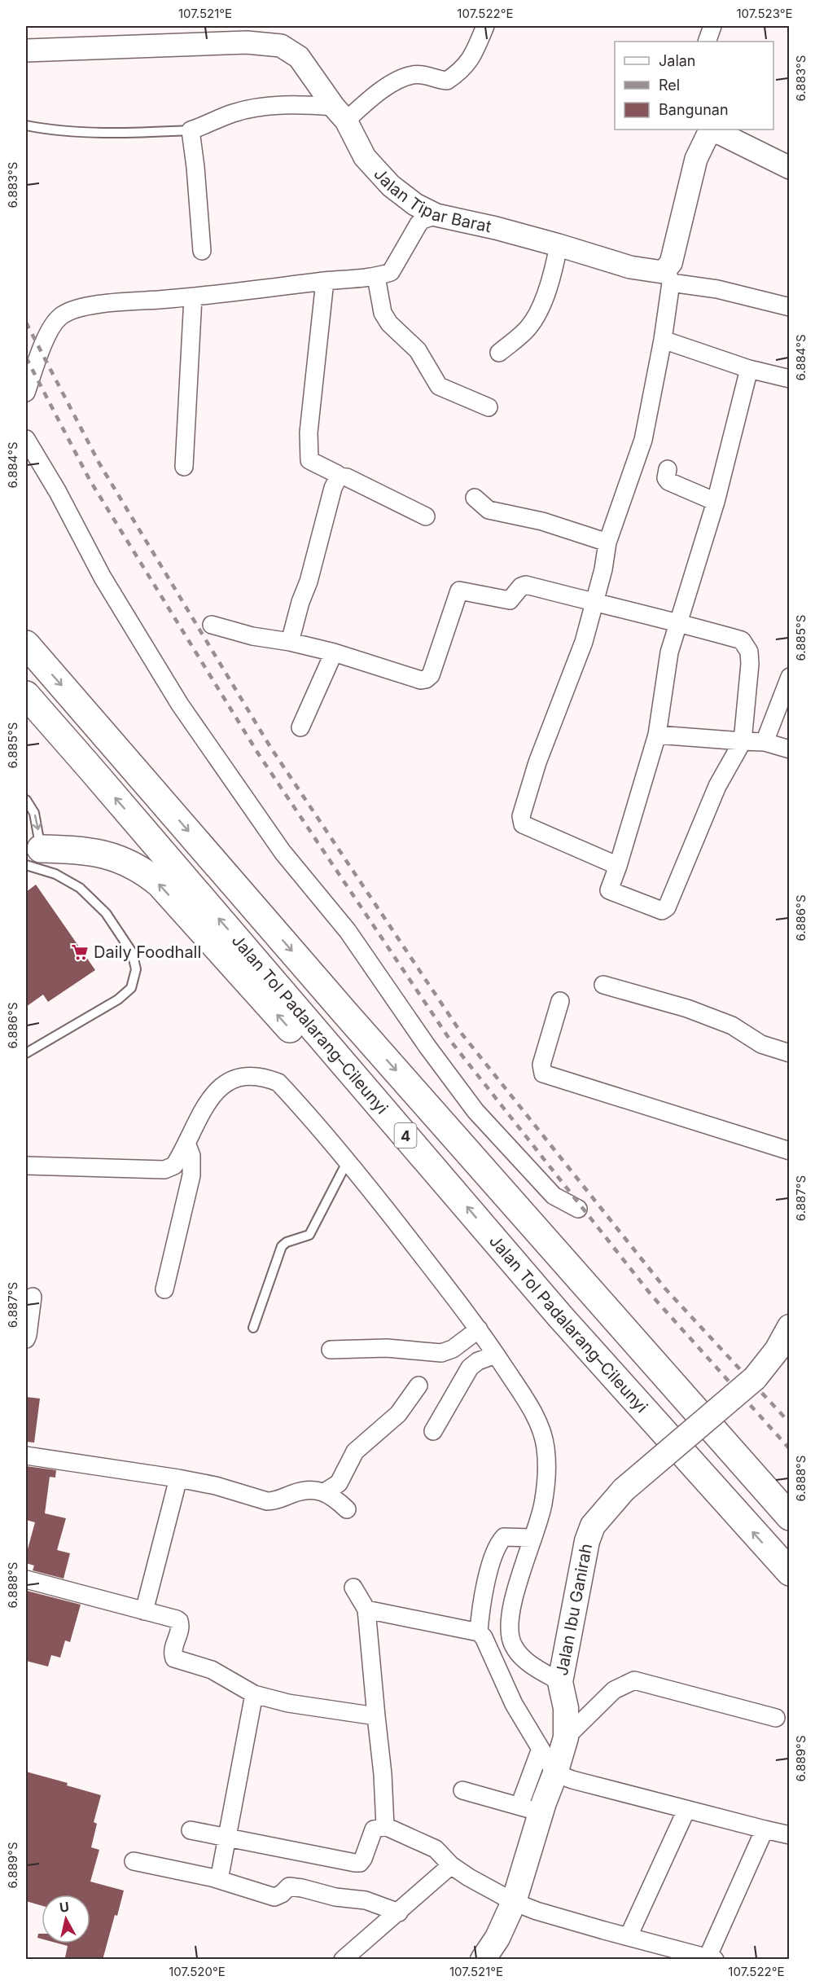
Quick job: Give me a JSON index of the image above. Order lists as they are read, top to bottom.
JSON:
{
  "streets": {
    "highway": ["Jalan Tol Padalarang–Cileunyi", "4"],
    "main road": ["Jalan Ibu Ganirah"],
    "street": ["Jalan Tipar Barat"]
  },
  "places": {
    "supermarket": ["Daily Foodhall"]
  },
  "legend": ["Jalan", "Rel", "Bangunan"],
  "north": "top",
  "coordinates": [
    "107.521°E",
    "107.522°E",
    "107.523°E",
    "6.883°S",
    "6.884°S",
    "6.885°S",
    "6.886°S",
    "6.887°S",
    "6.888°S",
    "6.889°S",
    "107.520°E"
  ]
}
